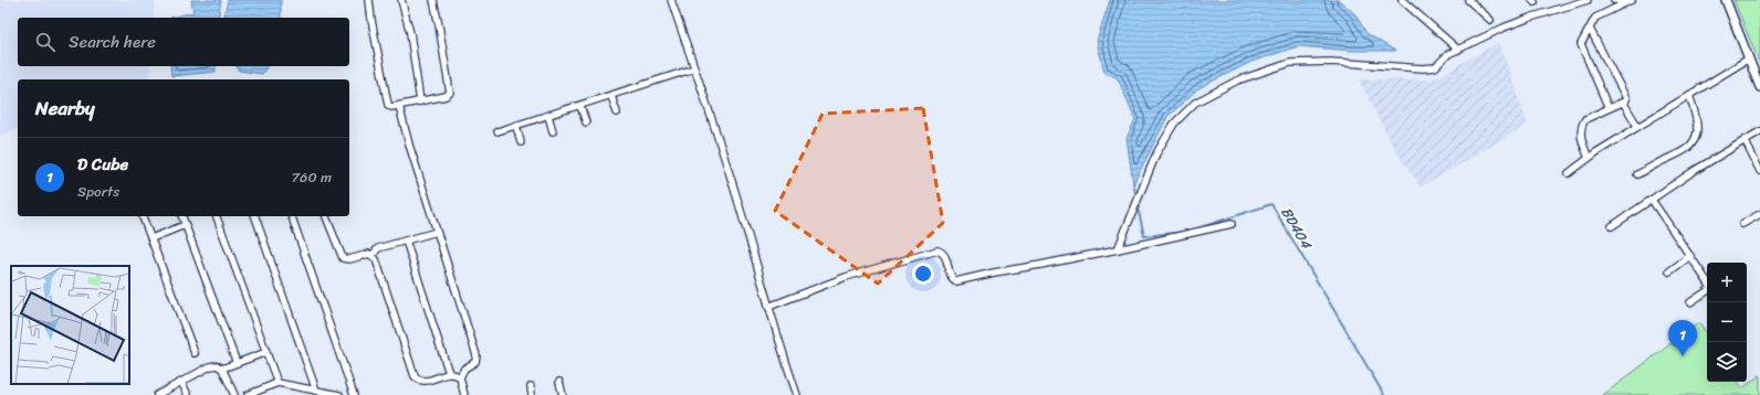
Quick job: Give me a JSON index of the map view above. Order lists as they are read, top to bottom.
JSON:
{
  "water": ["BD404"],
  "page": {
    "search": "Search here",
    "heading": "Nearby",
    "list": [
      {
        "mark": "1",
        "name": "D Cube",
        "note": "Sports",
        "value": "760 m"
      }
    ],
    "map_buttons": ["+", "−"],
    "pins": "1"
  }
}
